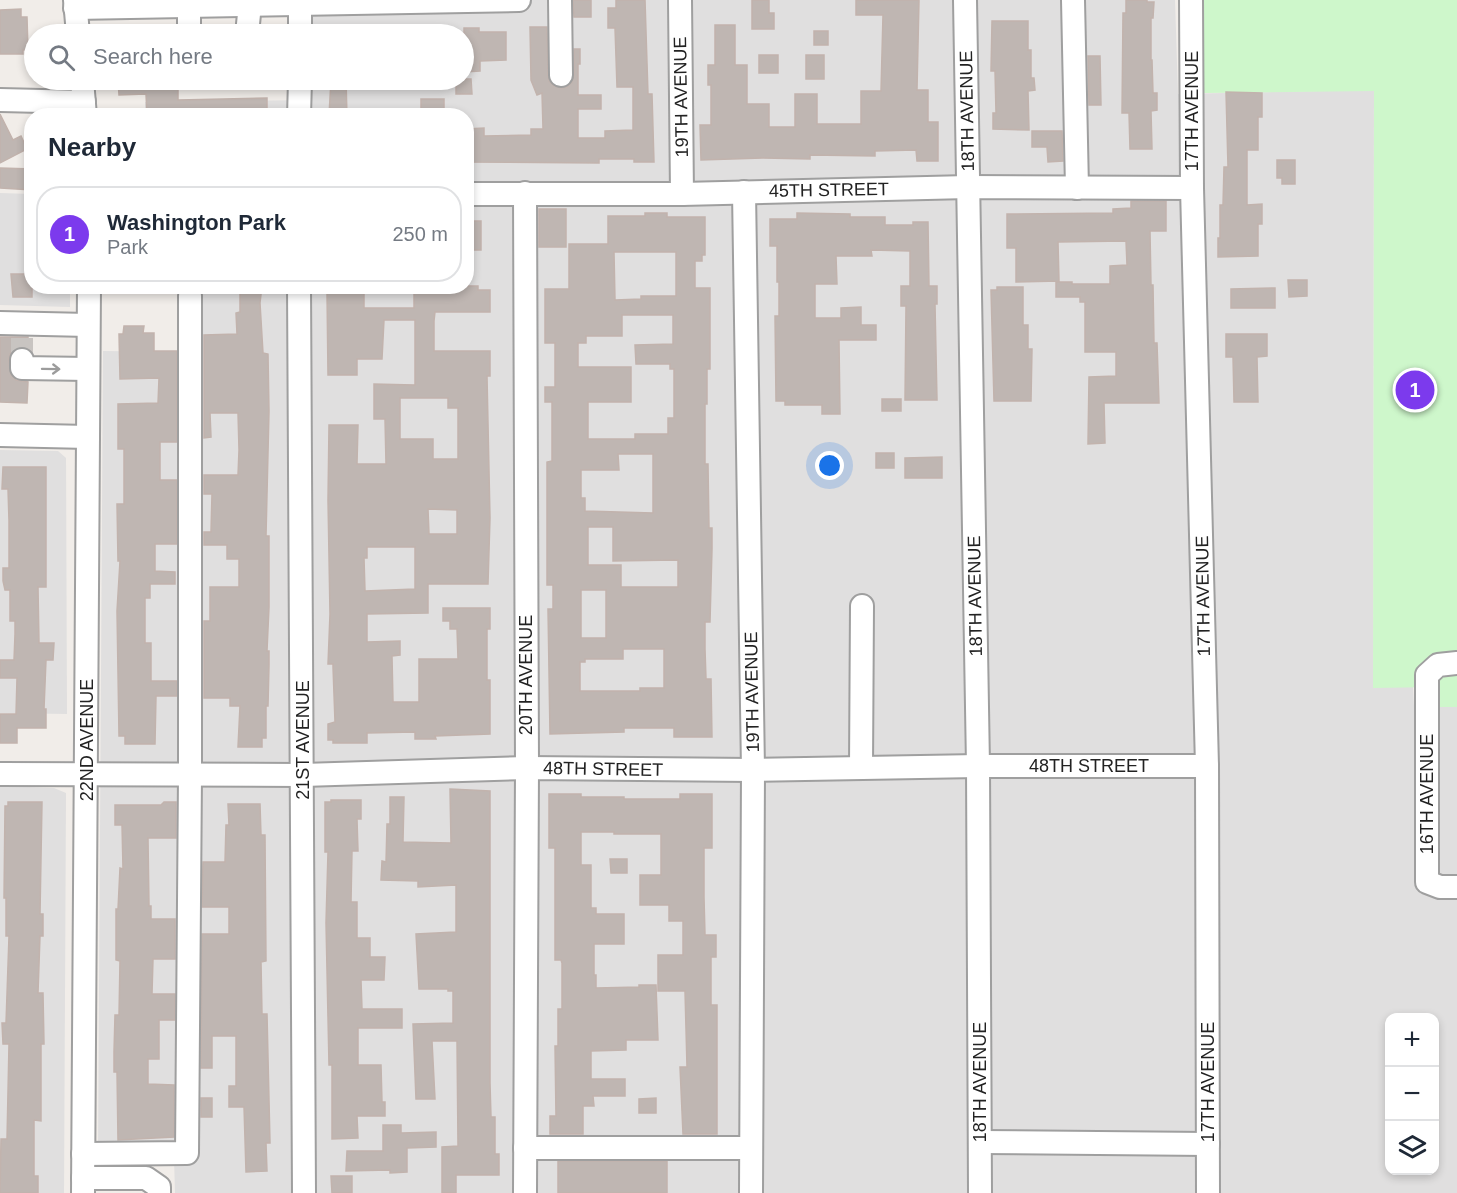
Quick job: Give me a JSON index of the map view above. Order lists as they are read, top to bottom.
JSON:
{
  "streets": {
    "street": [
      "19TH AVENUE",
      "18TH AVENUE",
      "17TH AVENUE",
      "45TH STREET",
      "20TH AVENUE",
      "22ND AVENUE",
      "21ST AVENUE",
      "48TH STREET",
      "16TH AVENUE"
    ]
  },
  "crossings": [
    ["19TH AVENUE", "45TH STREET"],
    ["19TH AVENUE", "48TH STREET"],
    ["18TH AVENUE", "45TH STREET"],
    ["18TH AVENUE", "48TH STREET"],
    ["17TH AVENUE", "45TH STREET"],
    ["17TH AVENUE", "48TH STREET"],
    ["45TH STREET", "20TH AVENUE"],
    ["20TH AVENUE", "48TH STREET"],
    ["22ND AVENUE", "48TH STREET"],
    ["21ST AVENUE", "48TH STREET"]
  ],
  "page": {
    "search": "Search here",
    "heading": "Nearby",
    "list": [
      {
        "mark": "1",
        "name": "Washington Park",
        "note": "Park",
        "value": "250 m"
      }
    ],
    "pins": "1",
    "map_buttons": ["+", "−"]
  }
}
